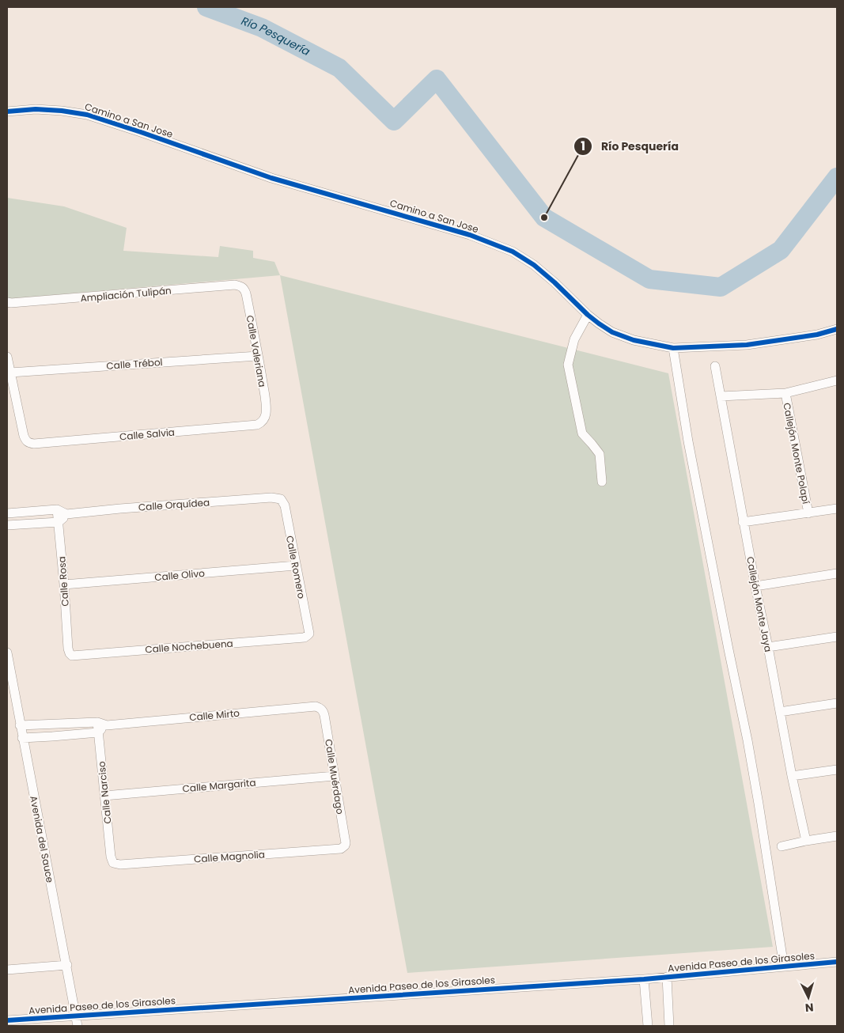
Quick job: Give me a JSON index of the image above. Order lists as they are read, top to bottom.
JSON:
{
  "streets": {
    "street": [
      "Camino a San Jose",
      "Ampliación Tulipán",
      "Calle Valeriana",
      "Calle Trébol",
      "Calle Salvia",
      "Callejón Monte Polapí",
      "Calle Orquídea",
      "Calle Romero",
      "Calle Olivo",
      "Calle Rosa",
      "Callejón Monte Jaya",
      "Calle Nochebuena",
      "Calle Mirto",
      "Calle Muérdago",
      "Calle Margarita",
      "Calle Narciso",
      "Avenida del Sauce",
      "Calle Magnolia",
      "Avenida Paseo de los Girasoles"
    ]
  },
  "crossings": [
    ["Ampliación Tulipán", "Calle Valeriana"],
    ["Calle Valeriana", "Calle Trébol"],
    ["Calle Valeriana", "Calle Salvia"],
    ["Calle Trébol", "Calle Salvia"],
    ["Calle Orquídea", "Calle Romero"],
    ["Calle Romero", "Calle Olivo"],
    ["Calle Romero", "Calle Nochebuena"],
    ["Calle Olivo", "Calle Rosa"],
    ["Calle Rosa", "Calle Nochebuena"],
    ["Calle Mirto", "Calle Muérdago"],
    ["Calle Mirto", "Calle Narciso"],
    ["Calle Mirto", "Avenida del Sauce"],
    ["Calle Muérdago", "Calle Margarita"],
    ["Calle Muérdago", "Calle Magnolia"],
    ["Calle Margarita", "Calle Narciso"],
    ["Calle Narciso", "Calle Magnolia"],
    ["Avenida del Sauce", "Avenida Paseo de los Girasoles"]
  ],
  "water": ["Río Pesquería"],
  "places": ["Río Pesquería"],
  "north": "bottom"
}
